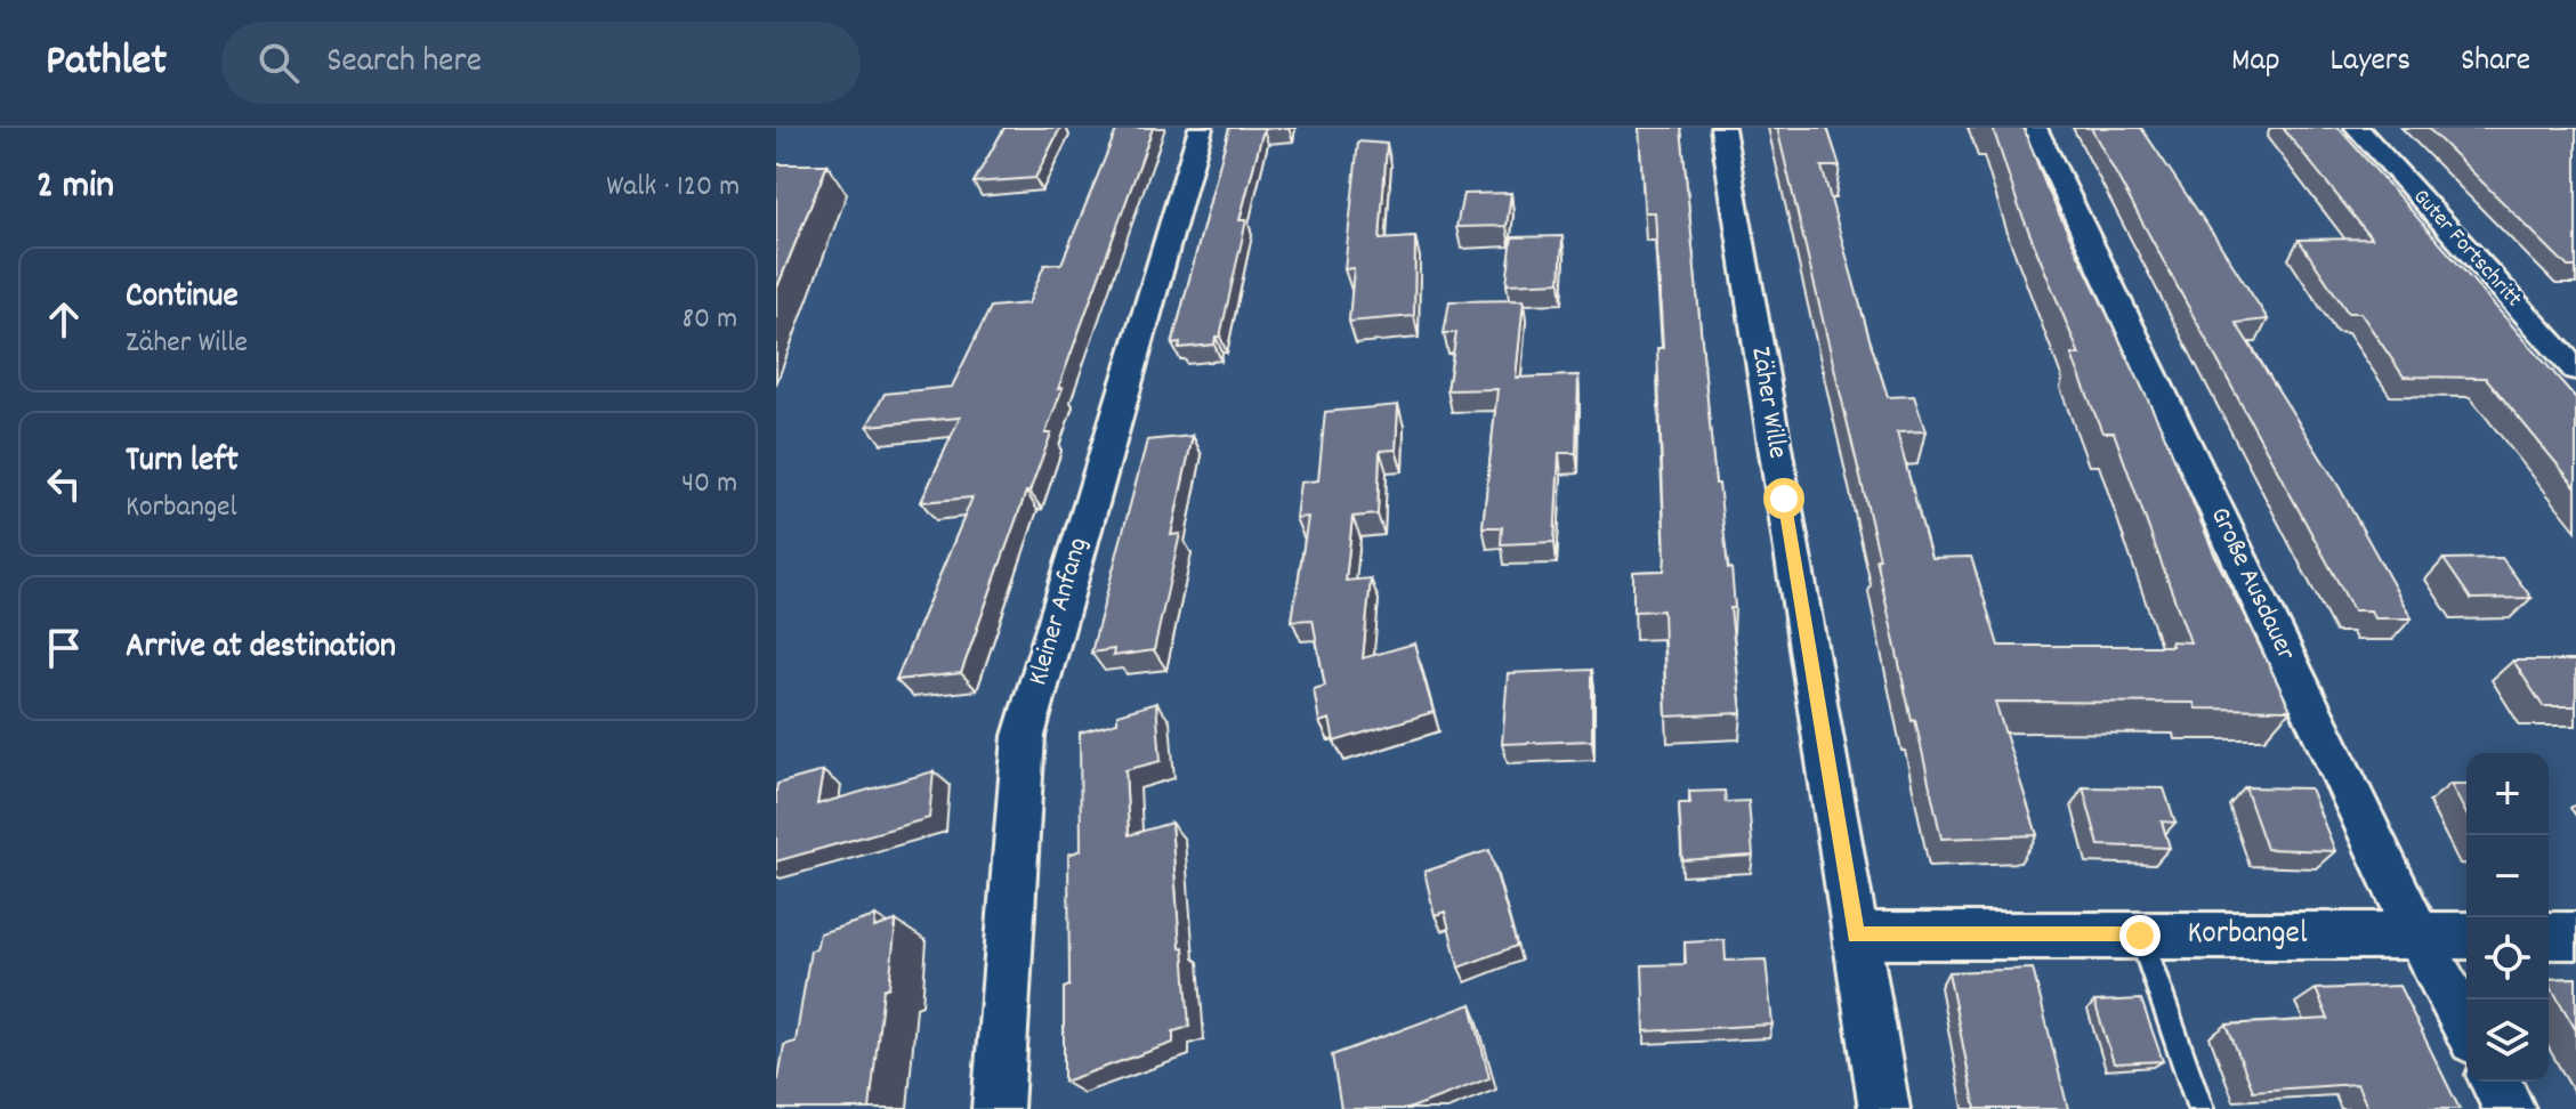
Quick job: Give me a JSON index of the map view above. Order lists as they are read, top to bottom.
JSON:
{
  "streets": {
    "street": [
      "Guter Fortschritt",
      "Zäher Wille",
      "Große Ausdauer",
      "Kleiner Anfang",
      "Korbangel"
    ]
  },
  "crossings": [
    ["Zäher Wille", "Korbangel"],
    ["Große Ausdauer", "Korbangel"]
  ],
  "page": {
    "header": "Pathlet",
    "search": "Search here",
    "nav": ["Map", "Layers", "Share"],
    "heading": ["2 min", "Walk · 120 m"],
    "list": [
      ["Continue", "Zäher Wille", "80 m"],
      ["Turn left", "Korbangel", "40 m"],
      "Arrive at destination"
    ],
    "map_buttons": ["+", "−"]
  }
}
